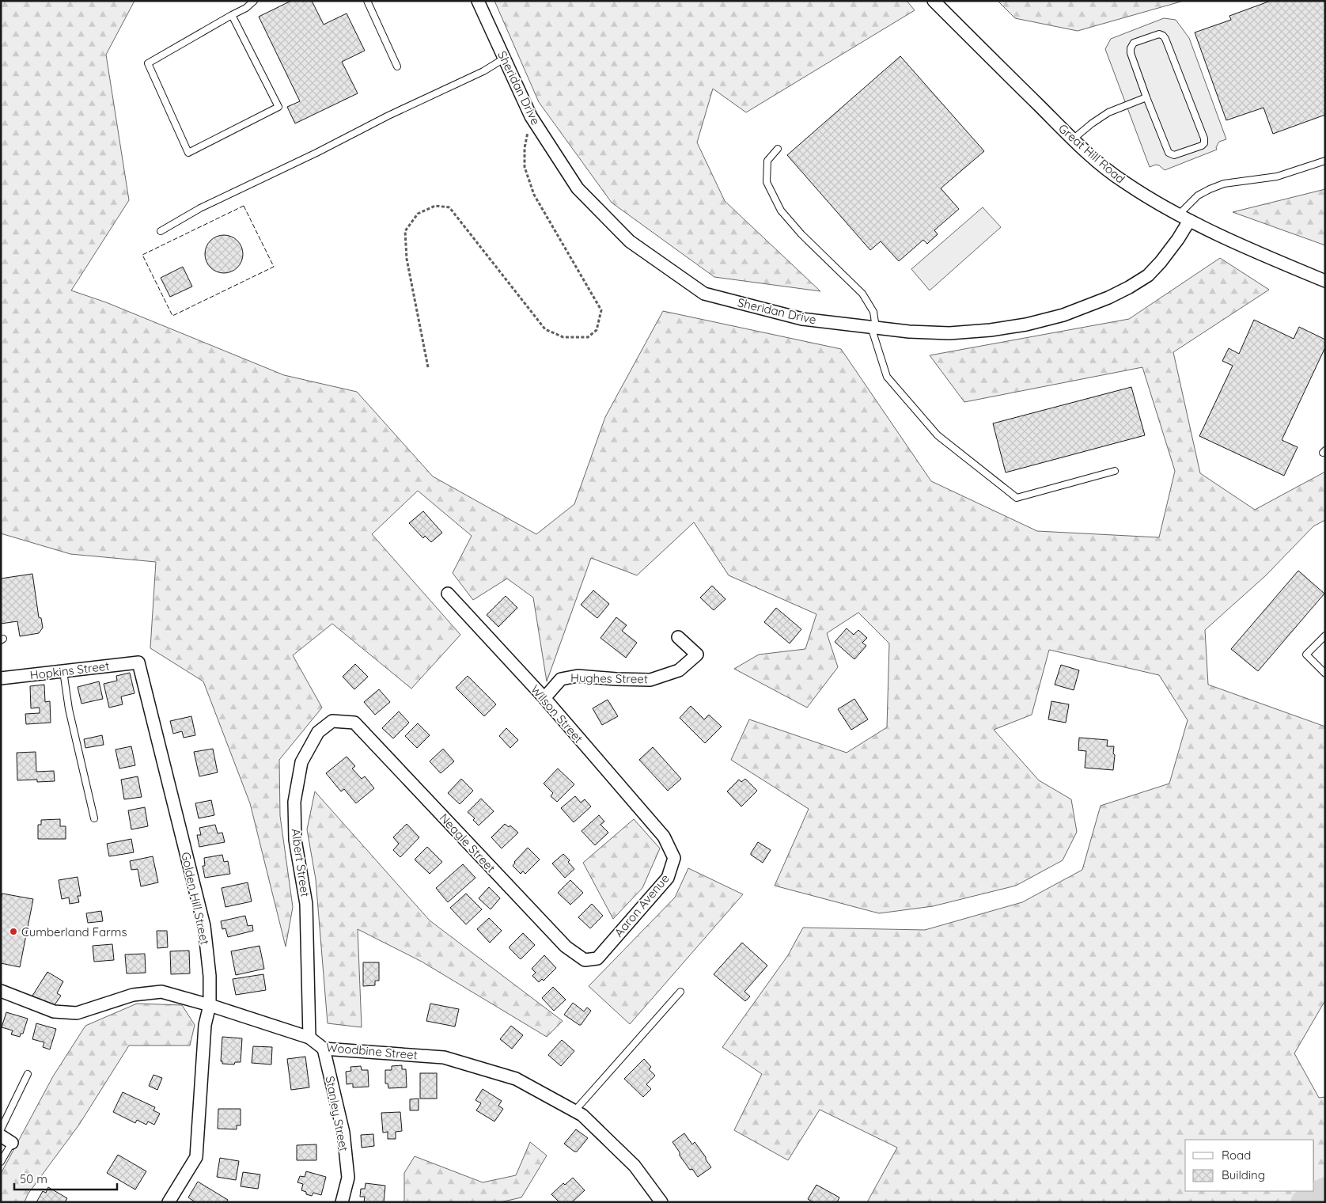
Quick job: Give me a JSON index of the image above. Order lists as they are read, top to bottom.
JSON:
{
  "streets": {
    "street": [
      "Sheridan Drive",
      "Great Hill Road",
      "Hopkins Street",
      "Hughes Street",
      "Wilson Street",
      "Neagle Street",
      "Albert Street",
      "Golden Hill Street",
      "Aaron Avenue",
      "Woodbine Street",
      "Stanley Street"
    ]
  },
  "crossings": [
    ["Sheridan Drive", "Great Hill Road"],
    ["Hopkins Street", "Golden Hill Street"],
    ["Hughes Street", "Wilson Street"],
    ["Wilson Street", "Aaron Avenue"],
    ["Neagle Street", "Albert Street"],
    ["Neagle Street", "Aaron Avenue"],
    ["Albert Street", "Woodbine Street"],
    ["Golden Hill Street", "Woodbine Street"],
    ["Woodbine Street", "Stanley Street"]
  ],
  "places": ["Cumberland Farms"],
  "legend": ["Road", "Building"],
  "scale_bar": "50 m"
}
